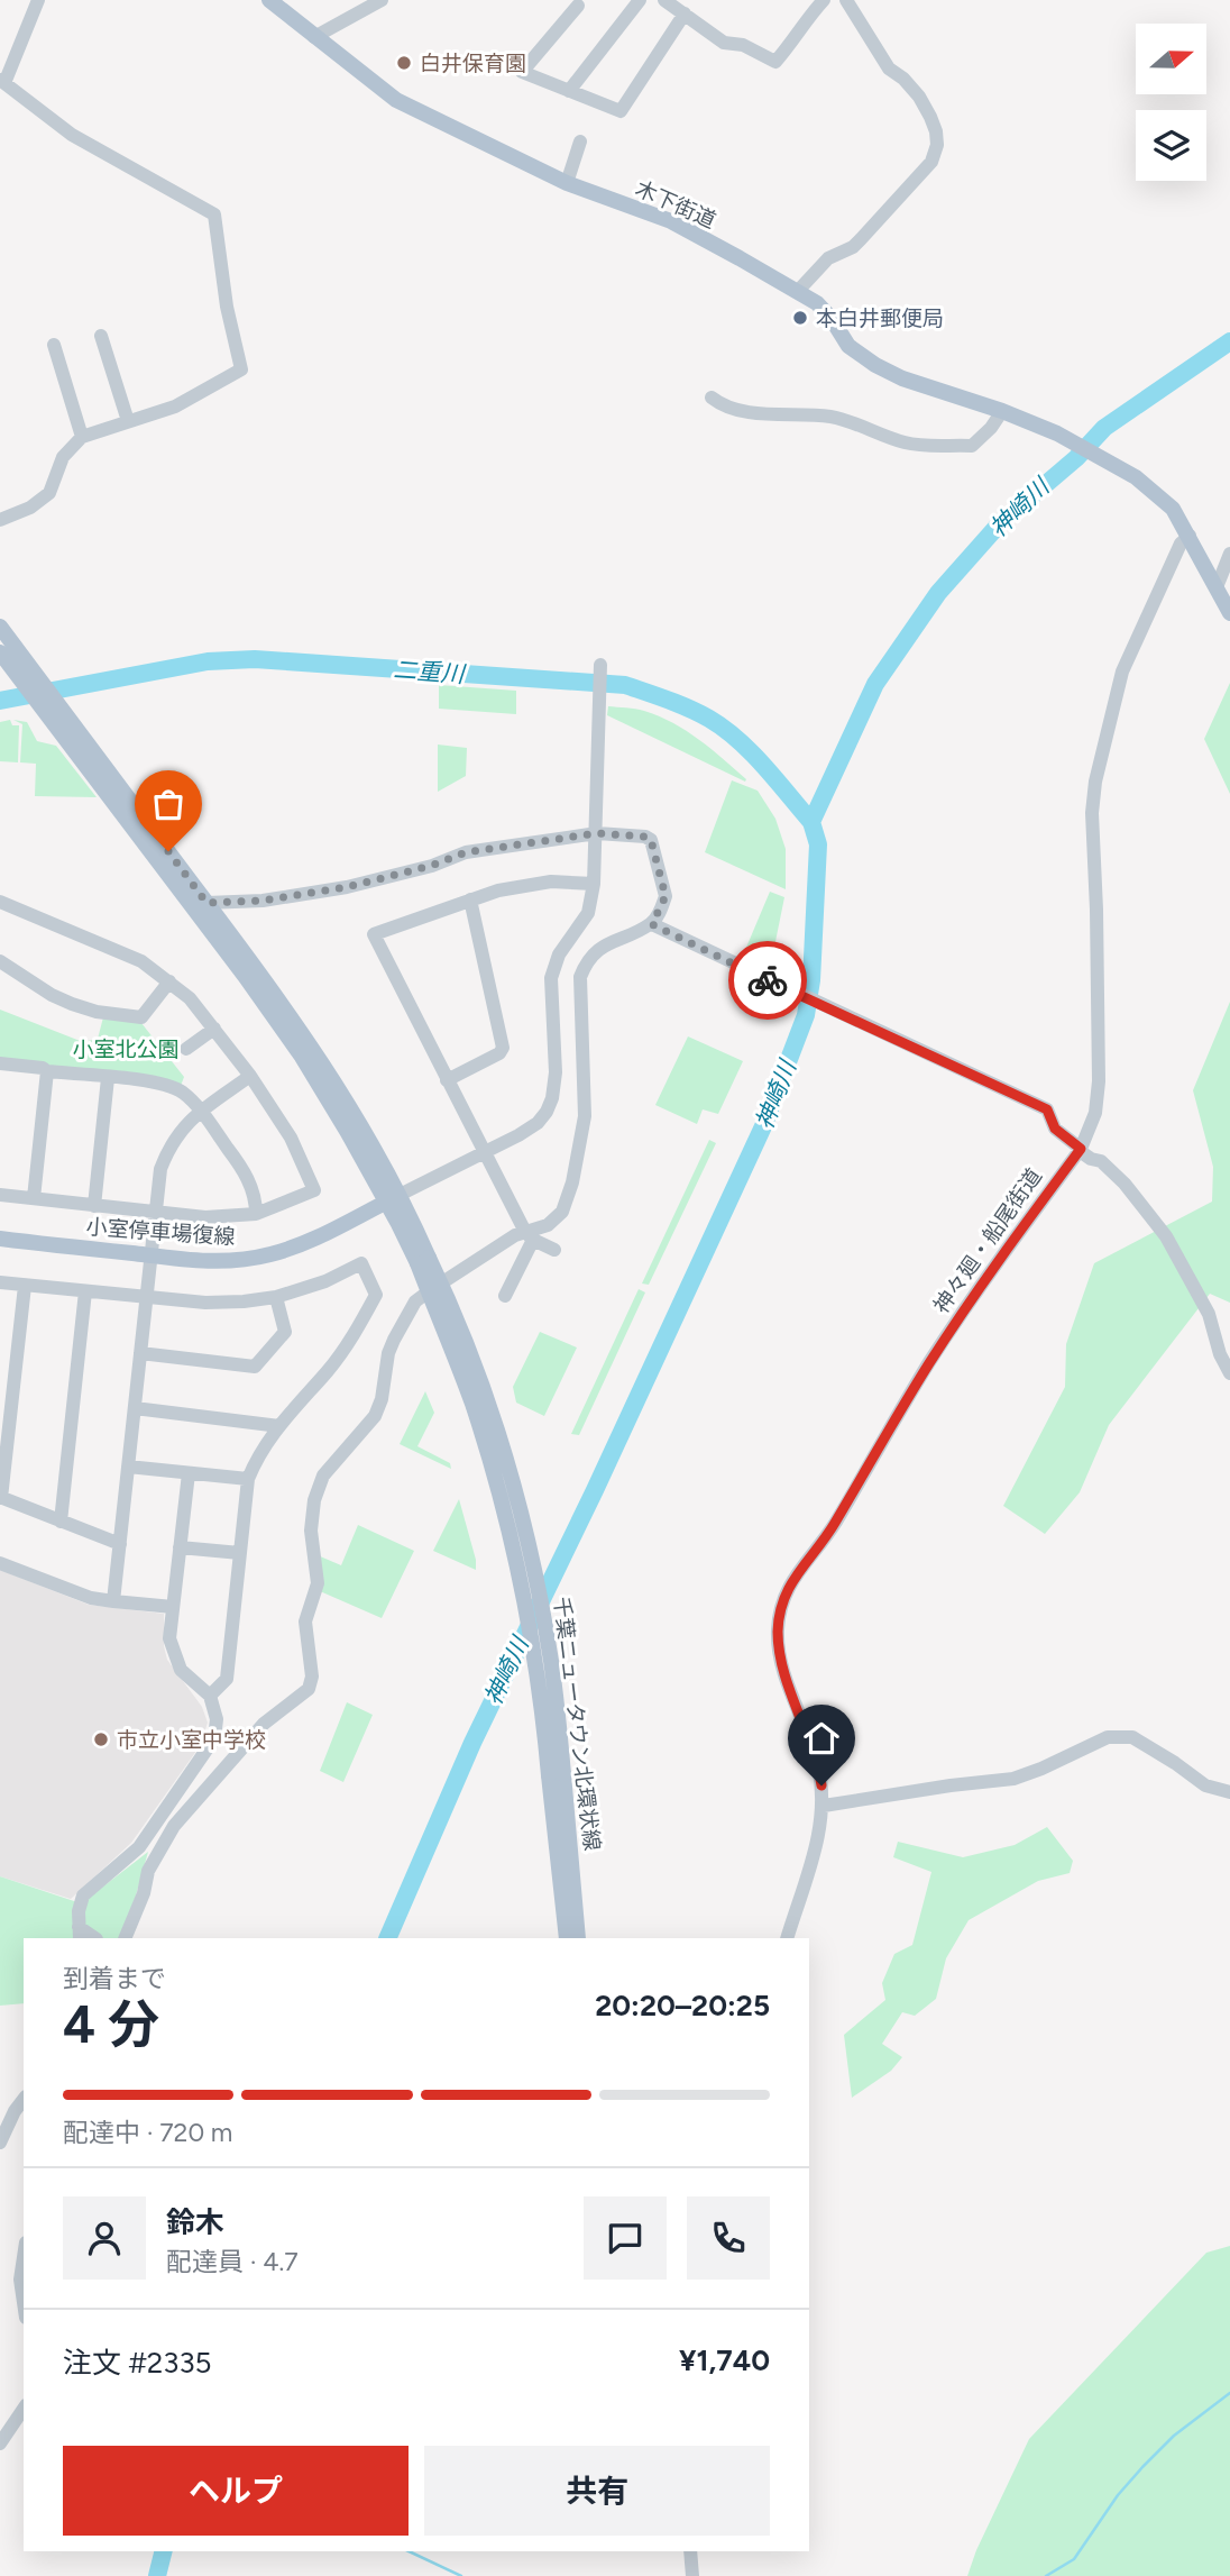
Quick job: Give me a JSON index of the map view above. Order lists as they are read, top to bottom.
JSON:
{
  "streets": {
    "main road": ["木下街道", "小室停車場復線", "千葉ニュータウン北環状線"],
    "street": ["神々廻・船尾街道"]
  },
  "crossings": [
    ["木下街道", "神々廻・船尾街道"],
    ["小室停車場復線", "千葉ニュータウン北環状線"]
  ],
  "water": ["神崎川", "二重川"],
  "parks": ["小室北公園"],
  "places": ["白井保育園", "本白井郵便局", "市立小室中学校"],
  "north": "right",
  "page": {
    "heading": ["4 分", "到着まで", "20:20–20:25"],
    "panel": [
      "鈴木",
      "配達員 · 4.7",
      "注文 #2335",
      "¥1,740"
    ],
    "bar": "配達中 · 720 m",
    "buttons": ["ヘルプ", "共有"]
  }
}
